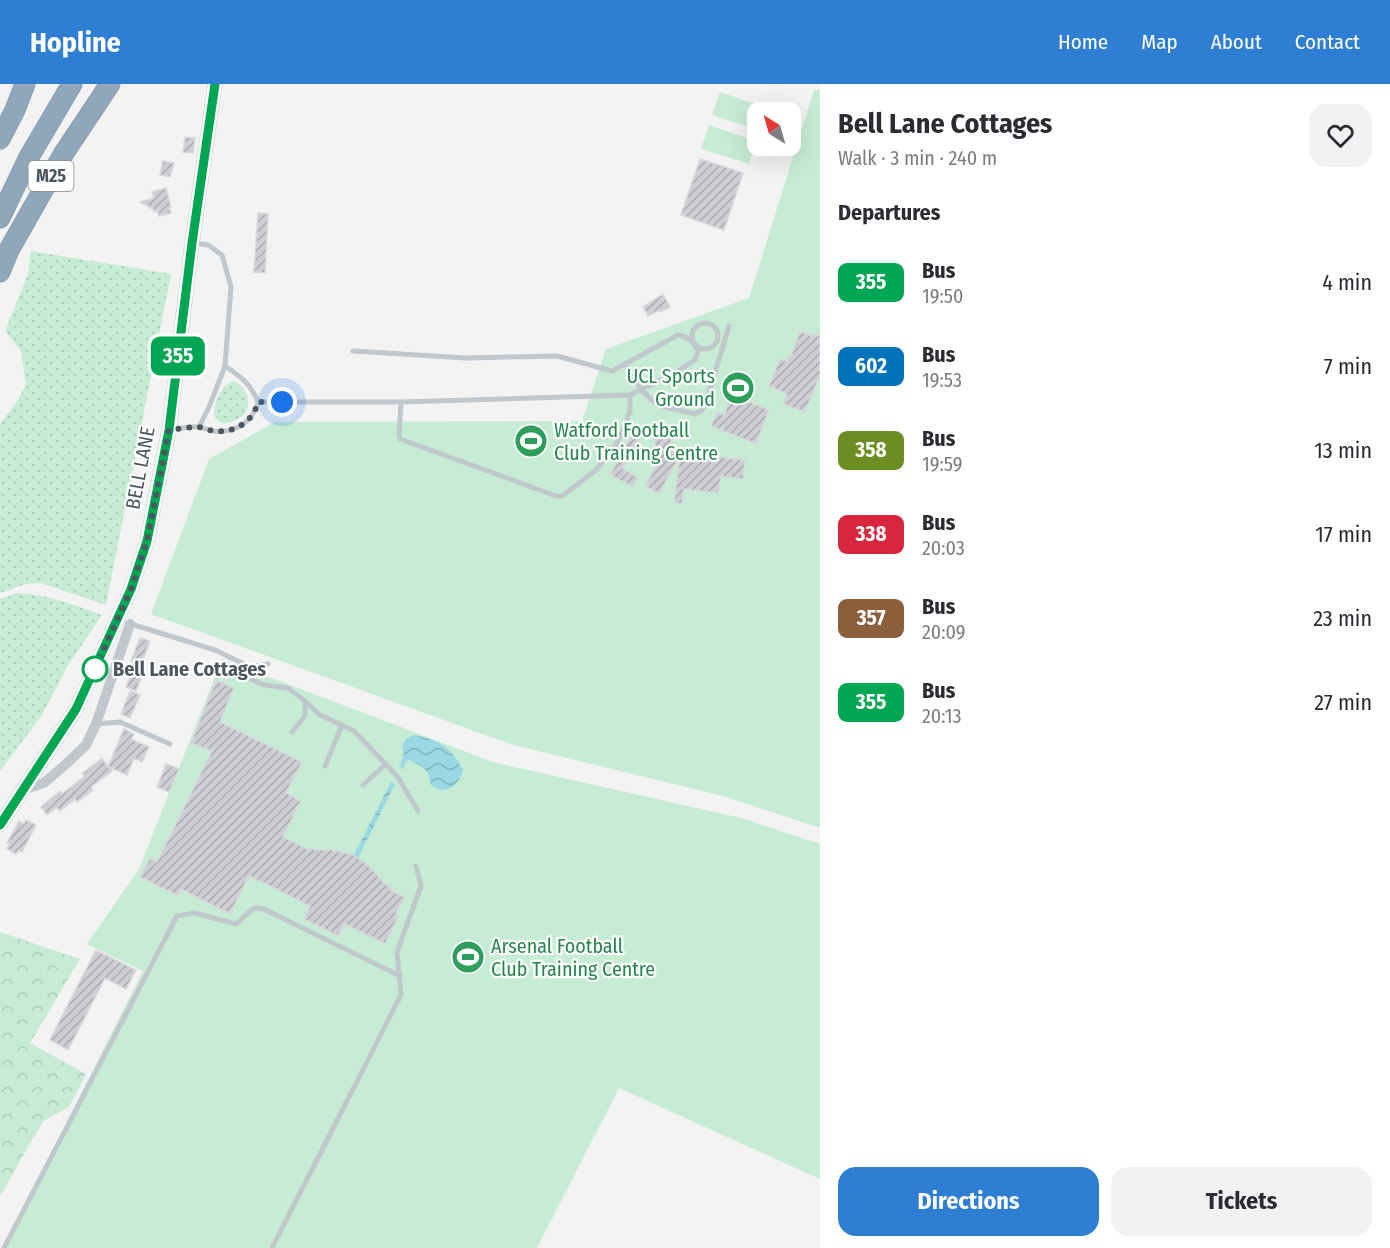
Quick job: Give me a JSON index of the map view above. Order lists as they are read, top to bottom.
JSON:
{
  "streets": {
    "highway": ["M25"],
    "main road": ["BELL LANE"]
  },
  "places": {
    "sports": ["UCL Sports Ground", "Watford Football Club Training Centre", "Arsenal Football Club Training Centre"],
    "other": ["Bell Lane Cottages"]
  },
  "lines": ["bus line 355"],
  "north": "top left",
  "page": {
    "header": "Hopline",
    "nav": [
      "Home",
      "Map",
      "About",
      "Contact"
    ],
    "on_map": "355",
    "heading": [
      ["Bell Lane Cottages", "Walk · 3 min · 240 m"],
      "Departures"
    ],
    "list": [
      {
        "mark": "355",
        "name": "Bus",
        "note": "19:50",
        "value": "4 min"
      },
      {
        "mark": "602",
        "name": "Bus",
        "note": "19:53",
        "value": "7 min"
      },
      {
        "mark": "358",
        "name": "Bus",
        "note": "19:59",
        "value": "13 min"
      },
      {
        "mark": "338",
        "name": "Bus",
        "note": "20:03",
        "value": "17 min"
      },
      {
        "mark": "357",
        "name": "Bus",
        "note": "20:09",
        "value": "23 min"
      },
      {
        "mark": "355",
        "name": "Bus",
        "note": "20:13",
        "value": "27 min"
      }
    ],
    "buttons": ["Directions", "Tickets"]
  }
}
